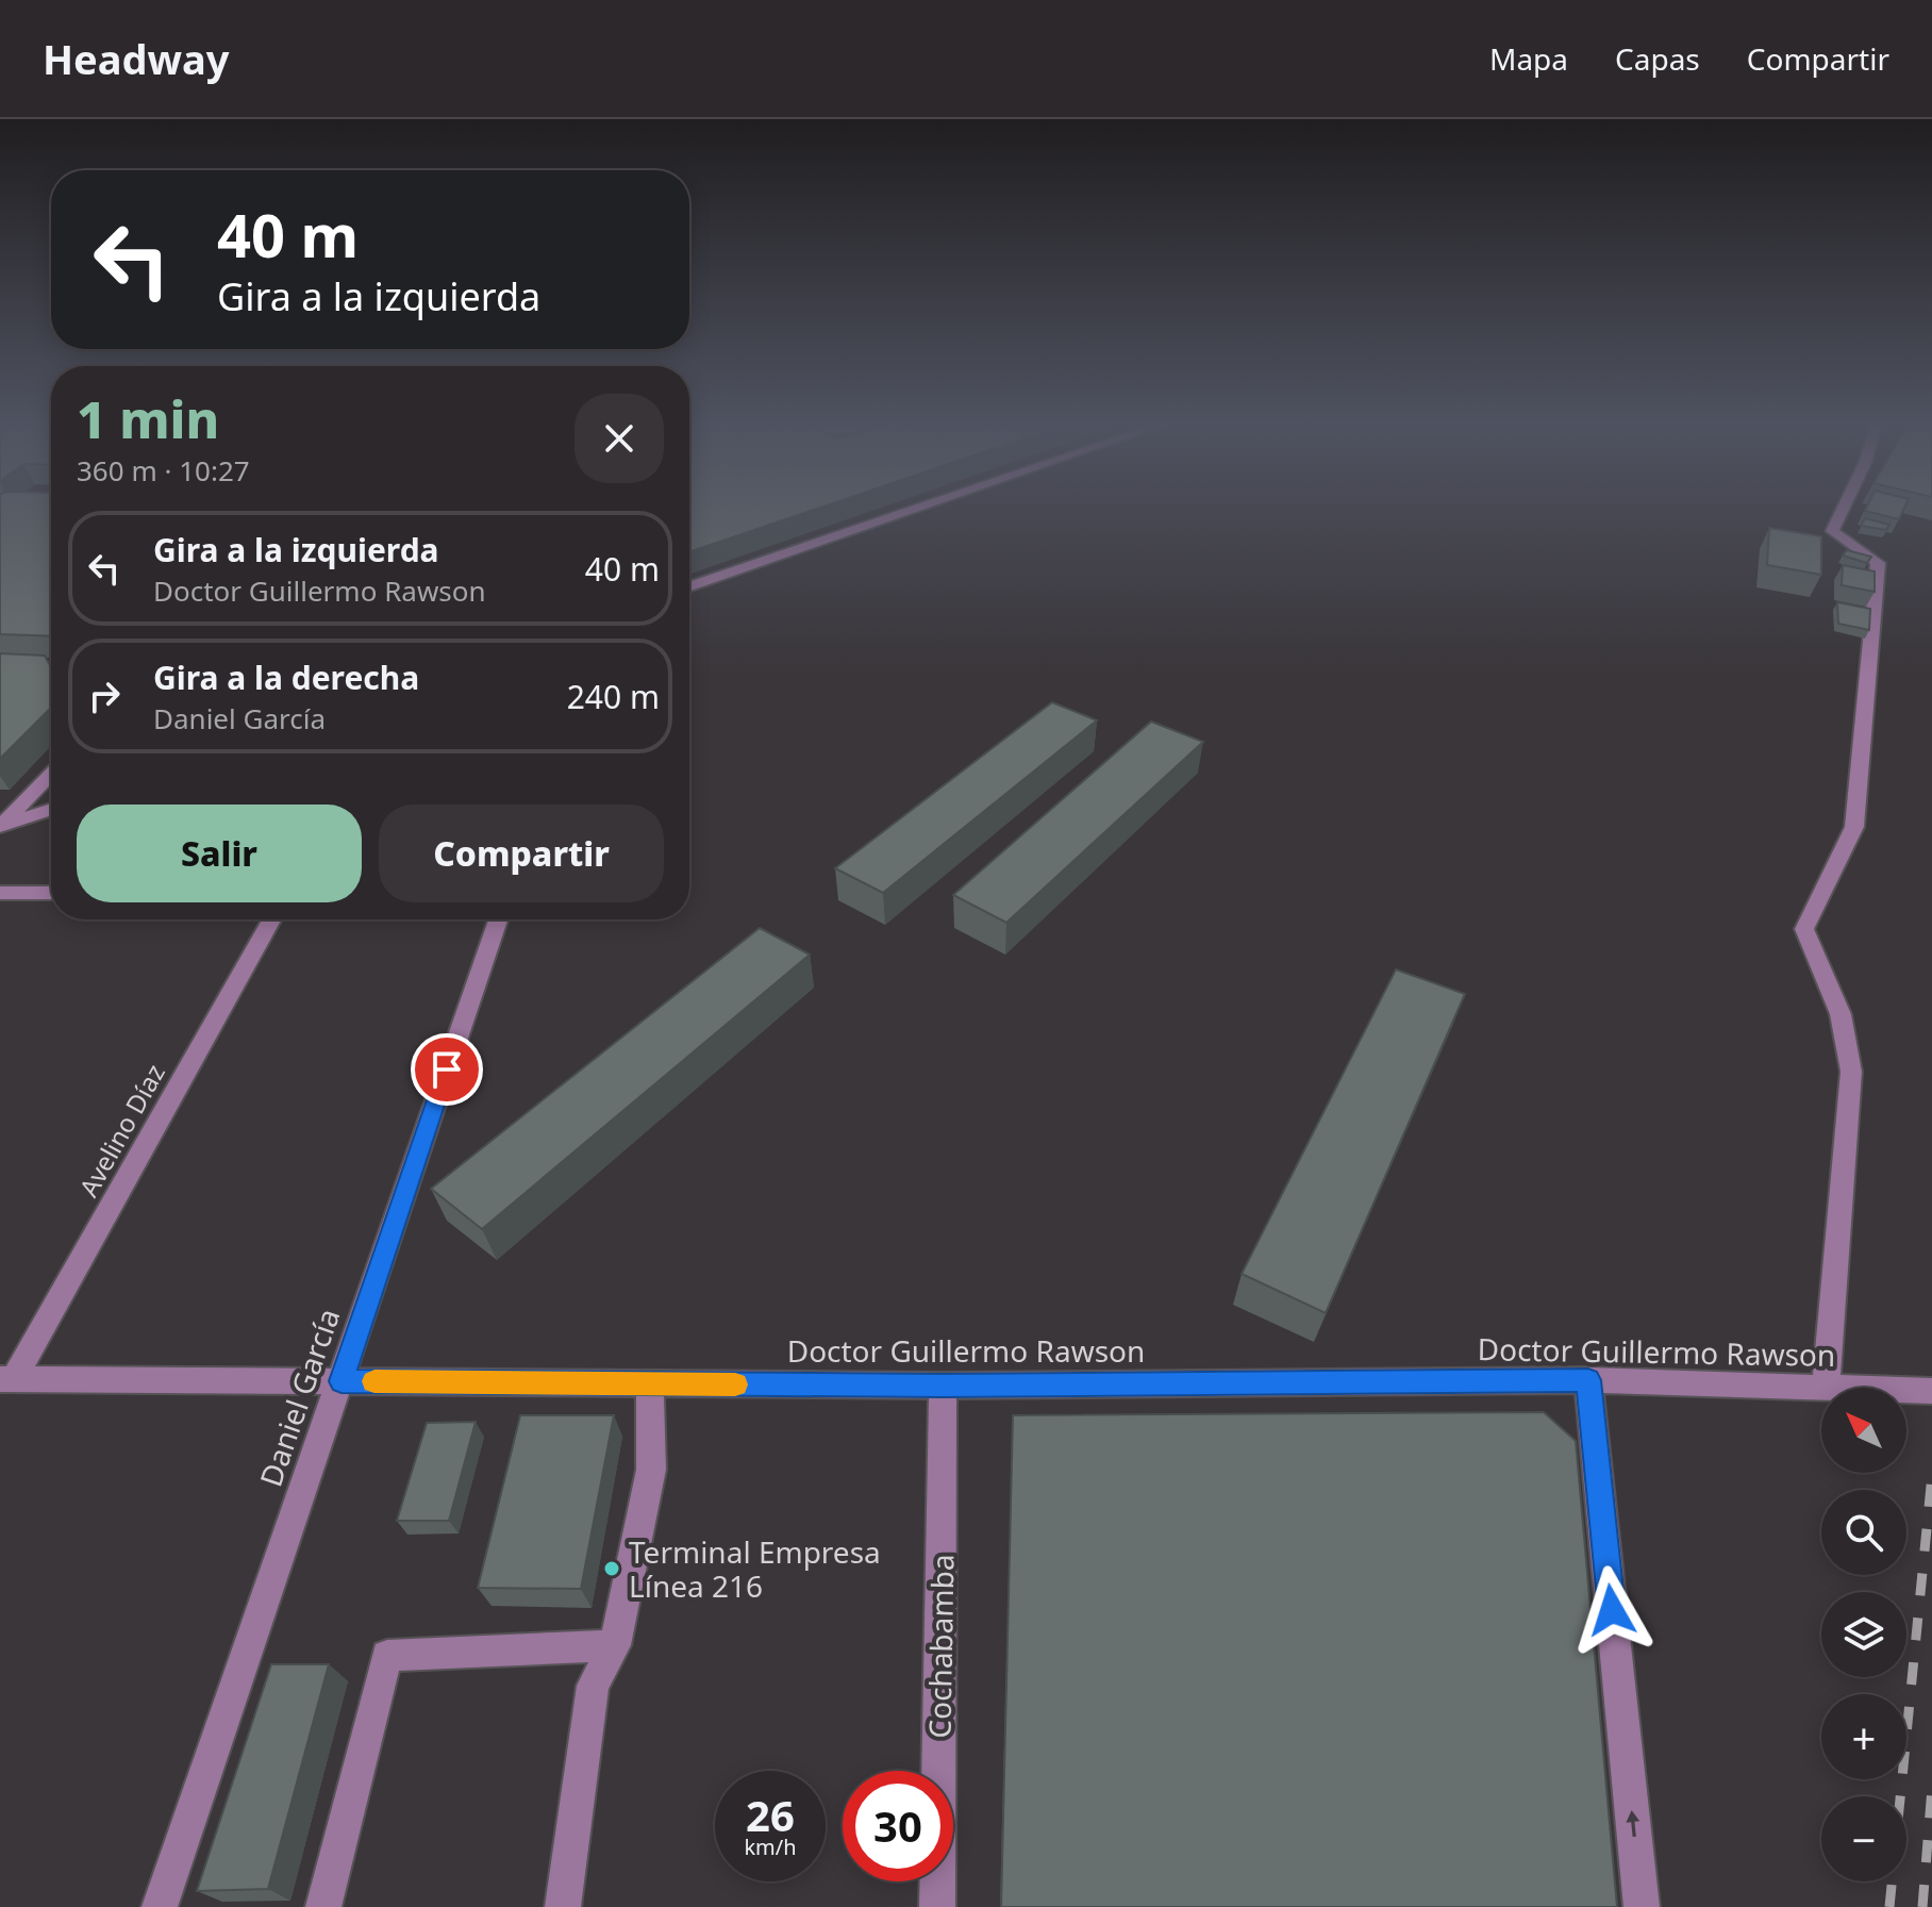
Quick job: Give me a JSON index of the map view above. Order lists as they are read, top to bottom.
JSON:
{
  "streets": {
    "street": [
      "Avelino Díaz",
      "Doctor Guillermo Rawson",
      "Daniel García",
      "Cochabamba"
    ]
  },
  "crossings": [
    ["Avelino Díaz", "Doctor Guillermo Rawson"],
    ["Doctor Guillermo Rawson", "Daniel García"],
    ["Doctor Guillermo Rawson", "Cochabamba"]
  ],
  "places": ["Terminal Empresa Línea 216"],
  "north": "top left",
  "page": {
    "header": "Headway",
    "nav": ["Mapa", "Capas", "Compartir"],
    "turn": ["40 m", "Gira a la izquierda"],
    "heading": ["1 min", "360 m · 10:27"],
    "list": [
      {
        "name": "Gira a la izquierda",
        "note": "Doctor Guillermo Rawson",
        "value": "40 m"
      },
      {
        "name": "Gira a la derecha",
        "note": "Daniel García",
        "value": "240 m"
      }
    ],
    "buttons": ["Salir", "Compartir"],
    "map_buttons": ["+", "−"],
    "speed": "26 km/h",
    "limit": "30"
  }
}
